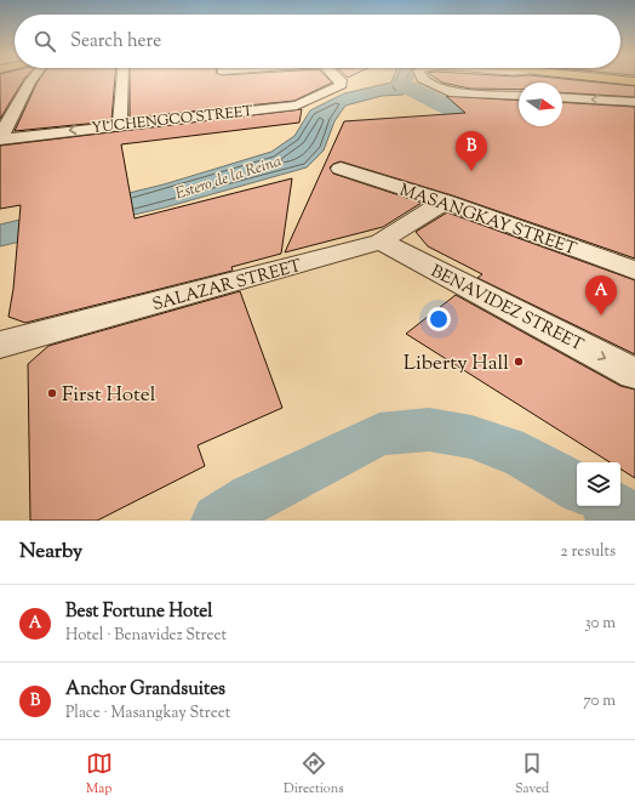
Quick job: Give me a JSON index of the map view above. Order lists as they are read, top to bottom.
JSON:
{
  "streets": {
    "street": [
      "YUCHENGCO STREET",
      "MASANGKAY STREET",
      "SALAZAR STREET",
      "BENAVIDEZ STREET"
    ]
  },
  "crossings": [
    ["MASANGKAY STREET", "SALAZAR STREET"],
    ["SALAZAR STREET", "BENAVIDEZ STREET"]
  ],
  "water": ["Estero de la Reina"],
  "places": ["Liberty Hall", "First Hotel"],
  "north": "right",
  "page": {
    "search": "Search here",
    "pins": ["B", "A"],
    "heading": ["Nearby", "2 results"],
    "list": [
      {
        "mark": "A",
        "name": "Best Fortune Hotel",
        "note": "Hotel · Benavidez Street",
        "value": "30 m"
      },
      {
        "mark": "B",
        "name": "Anchor Grandsuites",
        "note": "Place · Masangkay Street",
        "value": "70 m"
      }
    ],
    "nav": ["Map", "Directions", "Saved"]
  }
}
